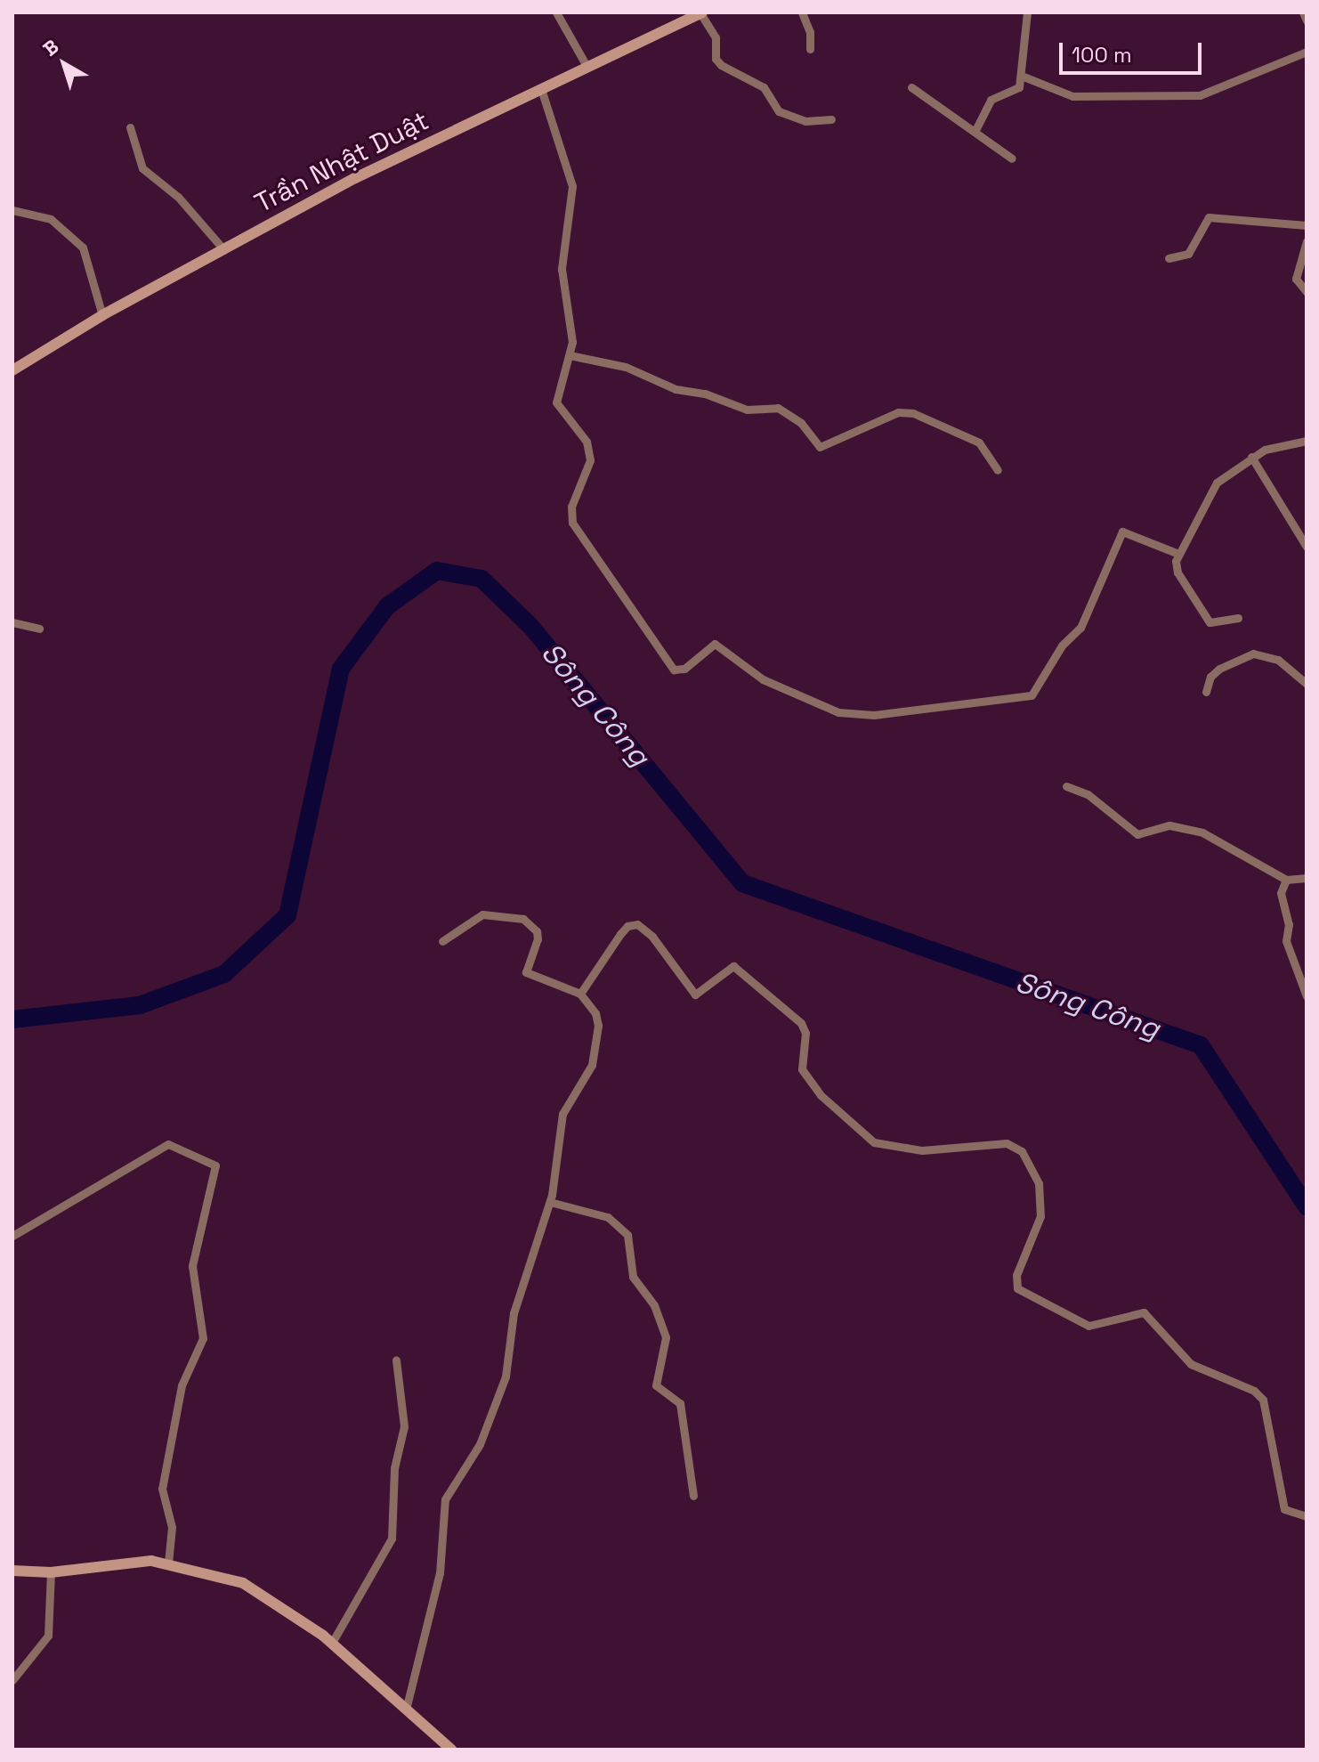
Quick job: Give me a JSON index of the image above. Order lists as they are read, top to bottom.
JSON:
{
  "streets": {
    "main road": ["Trần Nhật Duật"]
  },
  "water": ["Sông Công"],
  "scale_bar": "100 m",
  "north": "top left"
}
